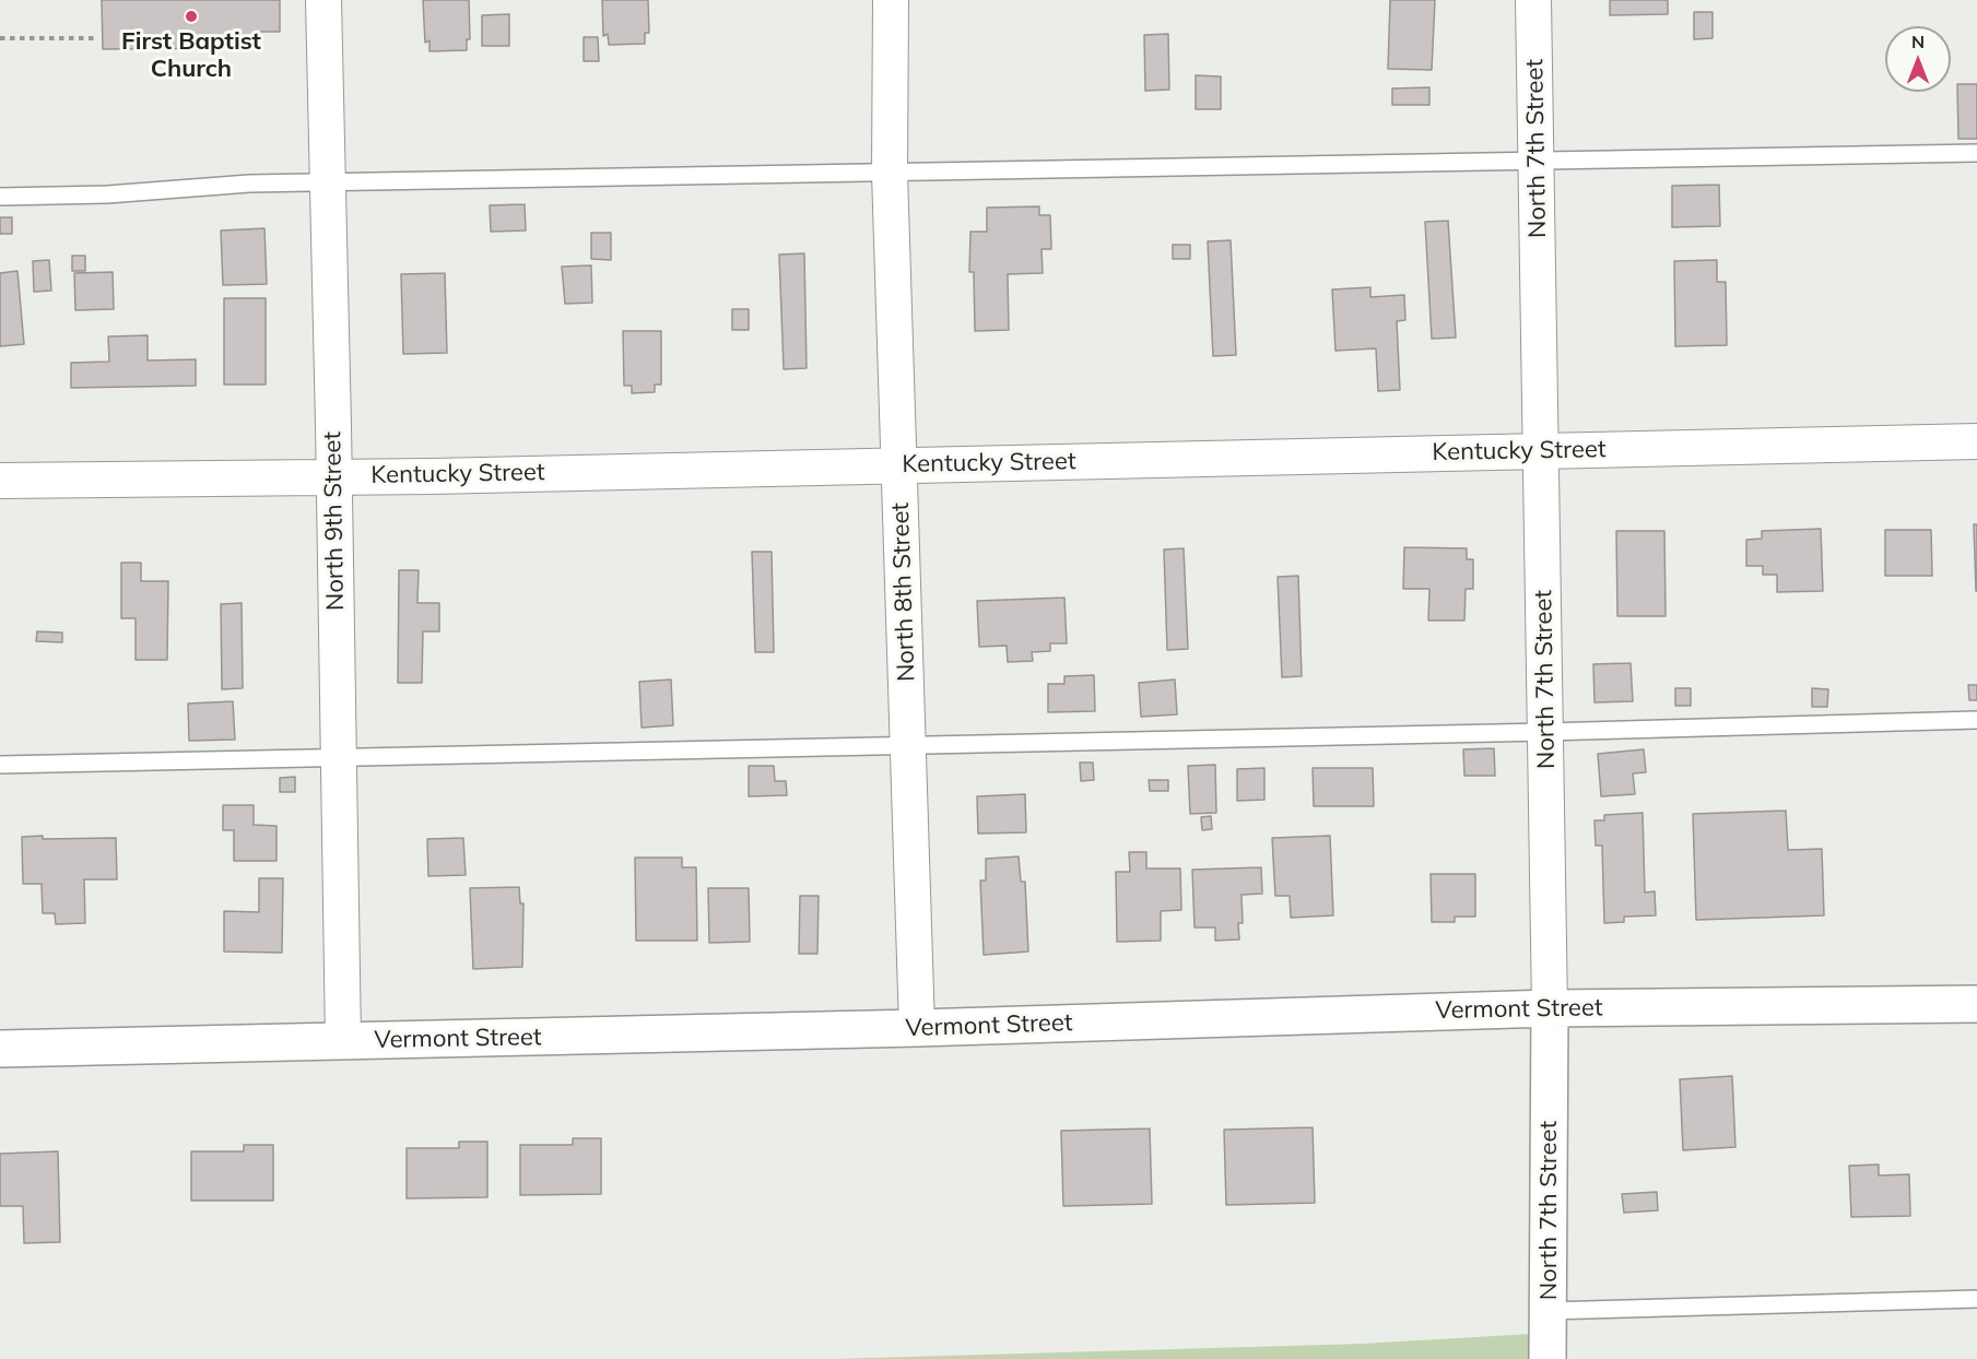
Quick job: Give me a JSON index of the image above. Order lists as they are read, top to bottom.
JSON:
{
  "streets": {
    "street": [
      "North 7th Street",
      "Kentucky Street",
      "North 9th Street",
      "North 8th Street",
      "Vermont Street"
    ]
  },
  "crossings": [
    ["North 7th Street", "Kentucky Street"],
    ["North 7th Street", "Vermont Street"],
    ["Kentucky Street", "North 9th Street"],
    ["Kentucky Street", "North 8th Street"],
    ["North 9th Street", "Vermont Street"],
    ["North 8th Street", "Vermont Street"]
  ],
  "places": ["First Baptist Church"],
  "north": "top"
}
